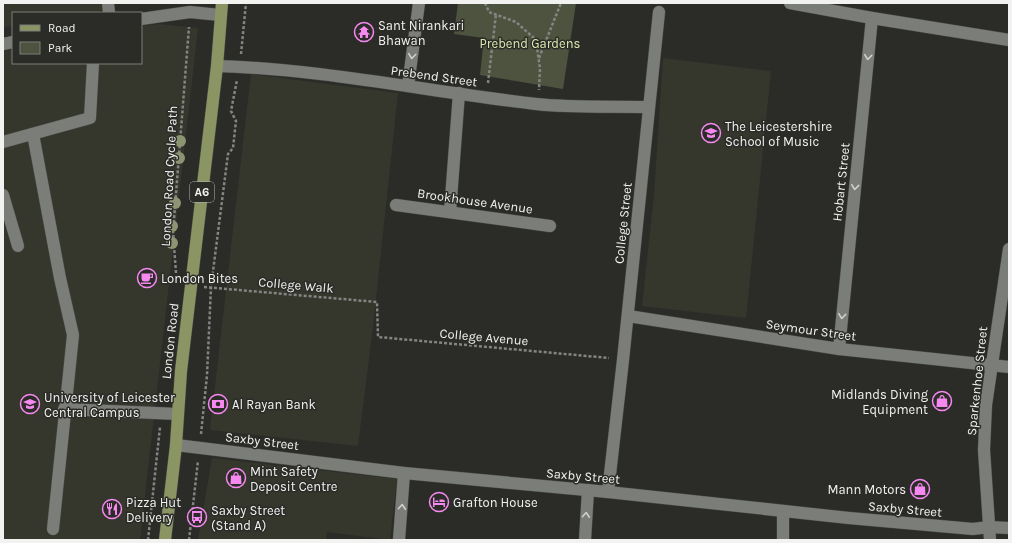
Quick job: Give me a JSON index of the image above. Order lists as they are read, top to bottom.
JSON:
{
  "streets": {
    "main road": ["A6", "London Road"],
    "street": [
      "Prebend Street",
      "Hobart Street",
      "Brookhouse Avenue",
      "College Street",
      "Seymour Street",
      "Sparkenhoe Street",
      "Saxby Street"
    ],
    "path": ["London Road Cycle Path", "College Walk", "College Avenue"]
  },
  "crossings": [
    ["Prebend Street", "College Street"],
    ["Prebend Street", "London Road"],
    ["Hobart Street", "Seymour Street"],
    ["College Street", "Seymour Street"],
    ["College Street", "College Avenue"],
    ["College Street", "Saxby Street"],
    ["College Walk", "College Avenue"],
    ["College Walk", "London Road"],
    ["Seymour Street", "Sparkenhoe Street"],
    ["London Road", "Saxby Street"],
    ["Sparkenhoe Street", "Saxby Street"]
  ],
  "one_way": ["Hobart Street"],
  "parks": ["Prebend Gardens"],
  "places": {
    "temple": ["Sant Nirankari Bhawan"],
    "school or university": ["The Leicestershire School of Music", "University of Leicester Central Campus"],
    "cafe": ["London Bites"],
    "shop": ["Midlands Diving Equipment", "Mint Safety Deposit Centre", "Mann Motors"],
    "bank": ["Al Rayan Bank"],
    "hotel": ["Grafton House"],
    "restaurant": ["Pizza Hut Delivery"],
    "bus stop": ["Saxby Street (Stand A)"]
  },
  "legend": ["Road", "Park"]
}
